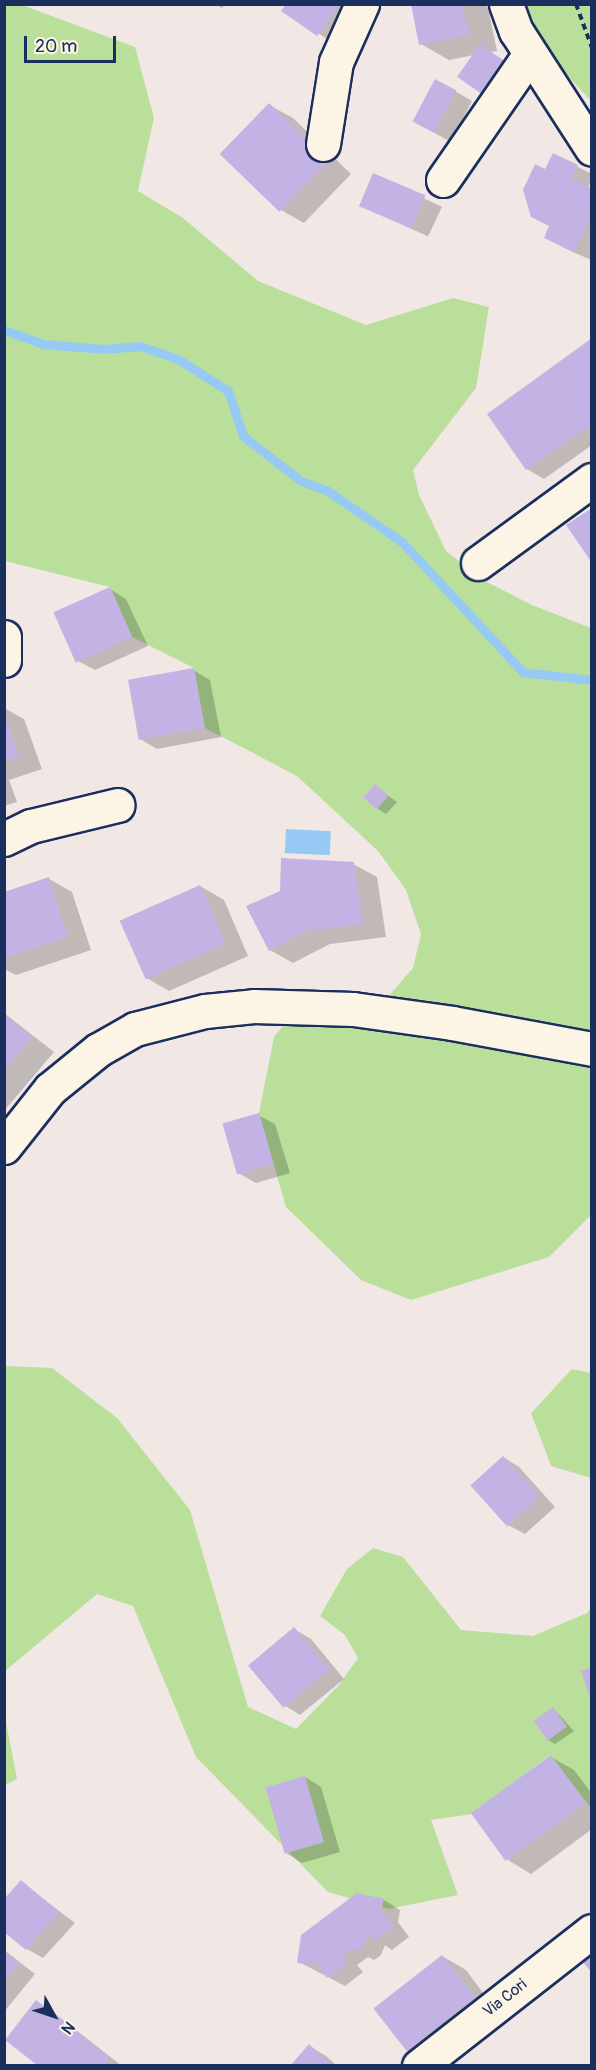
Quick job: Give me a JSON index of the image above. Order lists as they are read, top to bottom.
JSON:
{
  "streets": {
    "street": ["Via Cori"]
  },
  "scale_bar": "20 m",
  "north": "bottom right"
}
